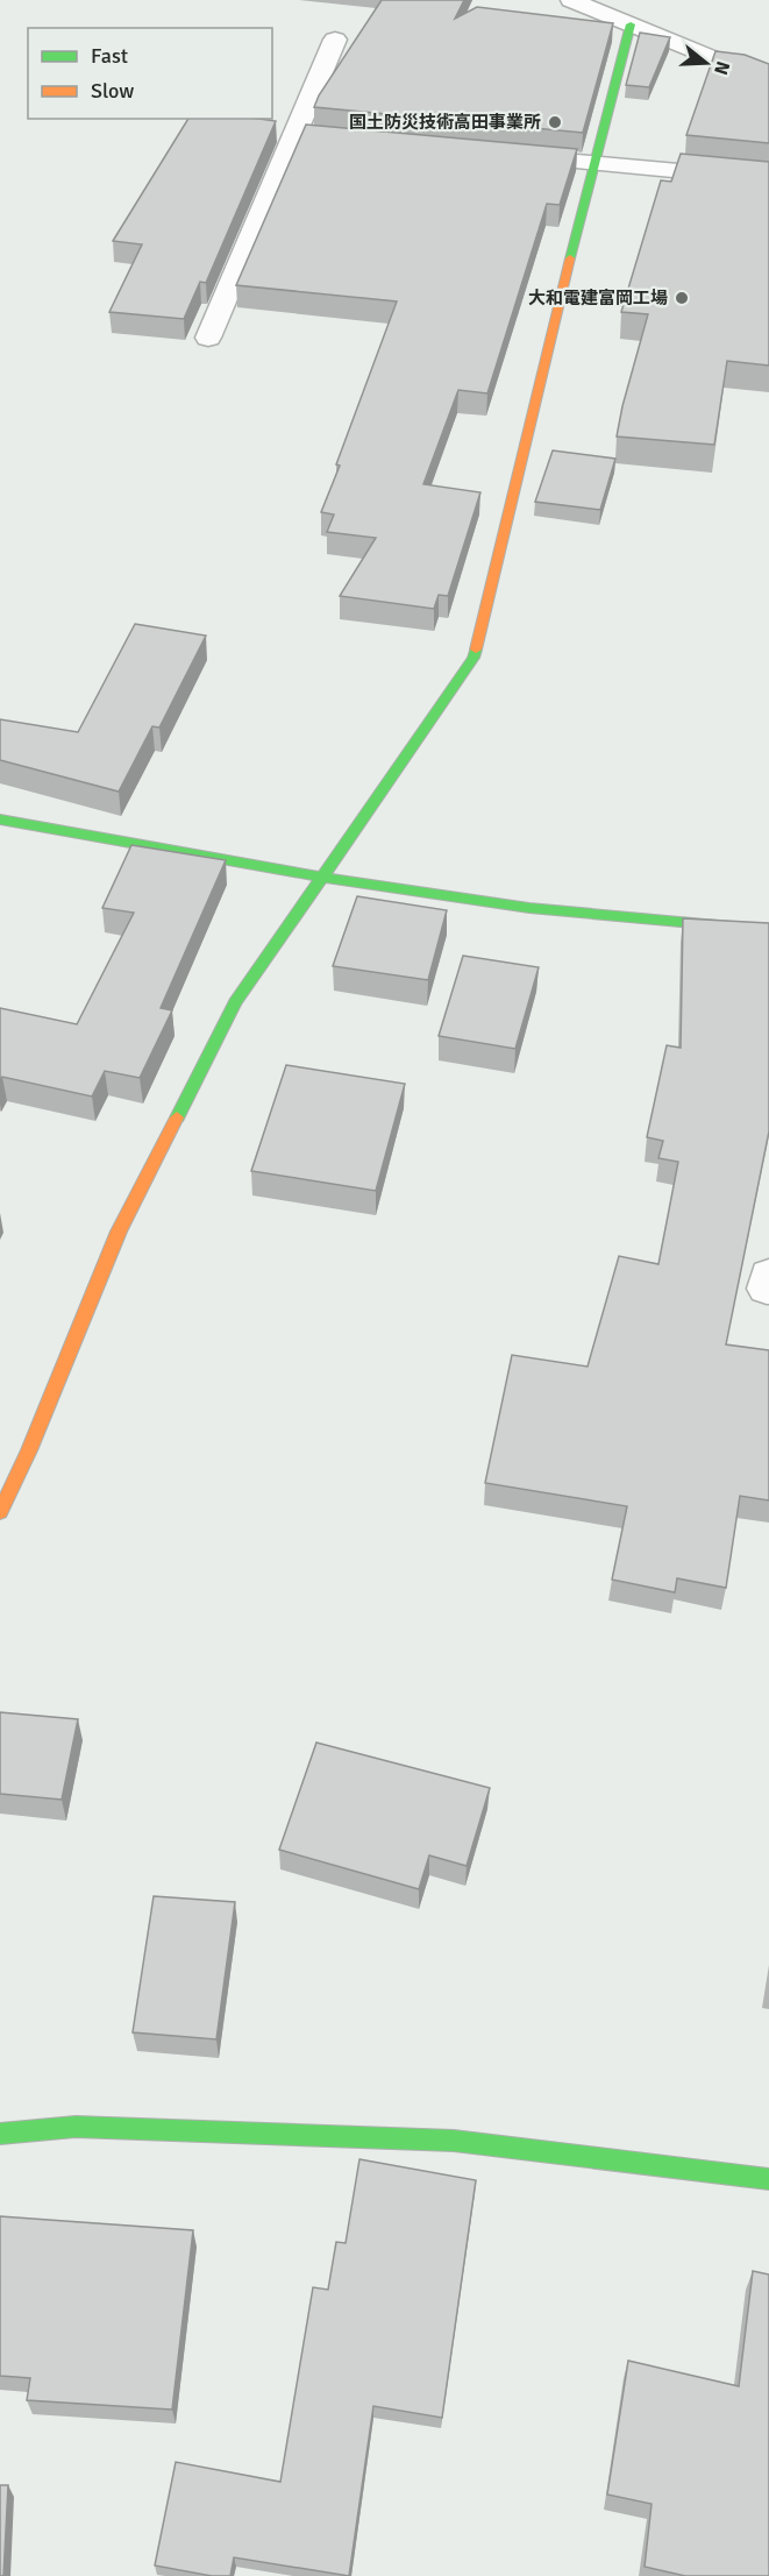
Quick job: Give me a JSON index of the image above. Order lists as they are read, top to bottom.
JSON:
{
  "places": ["国土防災技術高田事業所", "大和電建富岡工場"],
  "legend": ["Fast", "Slow"],
  "north": "right"
}
